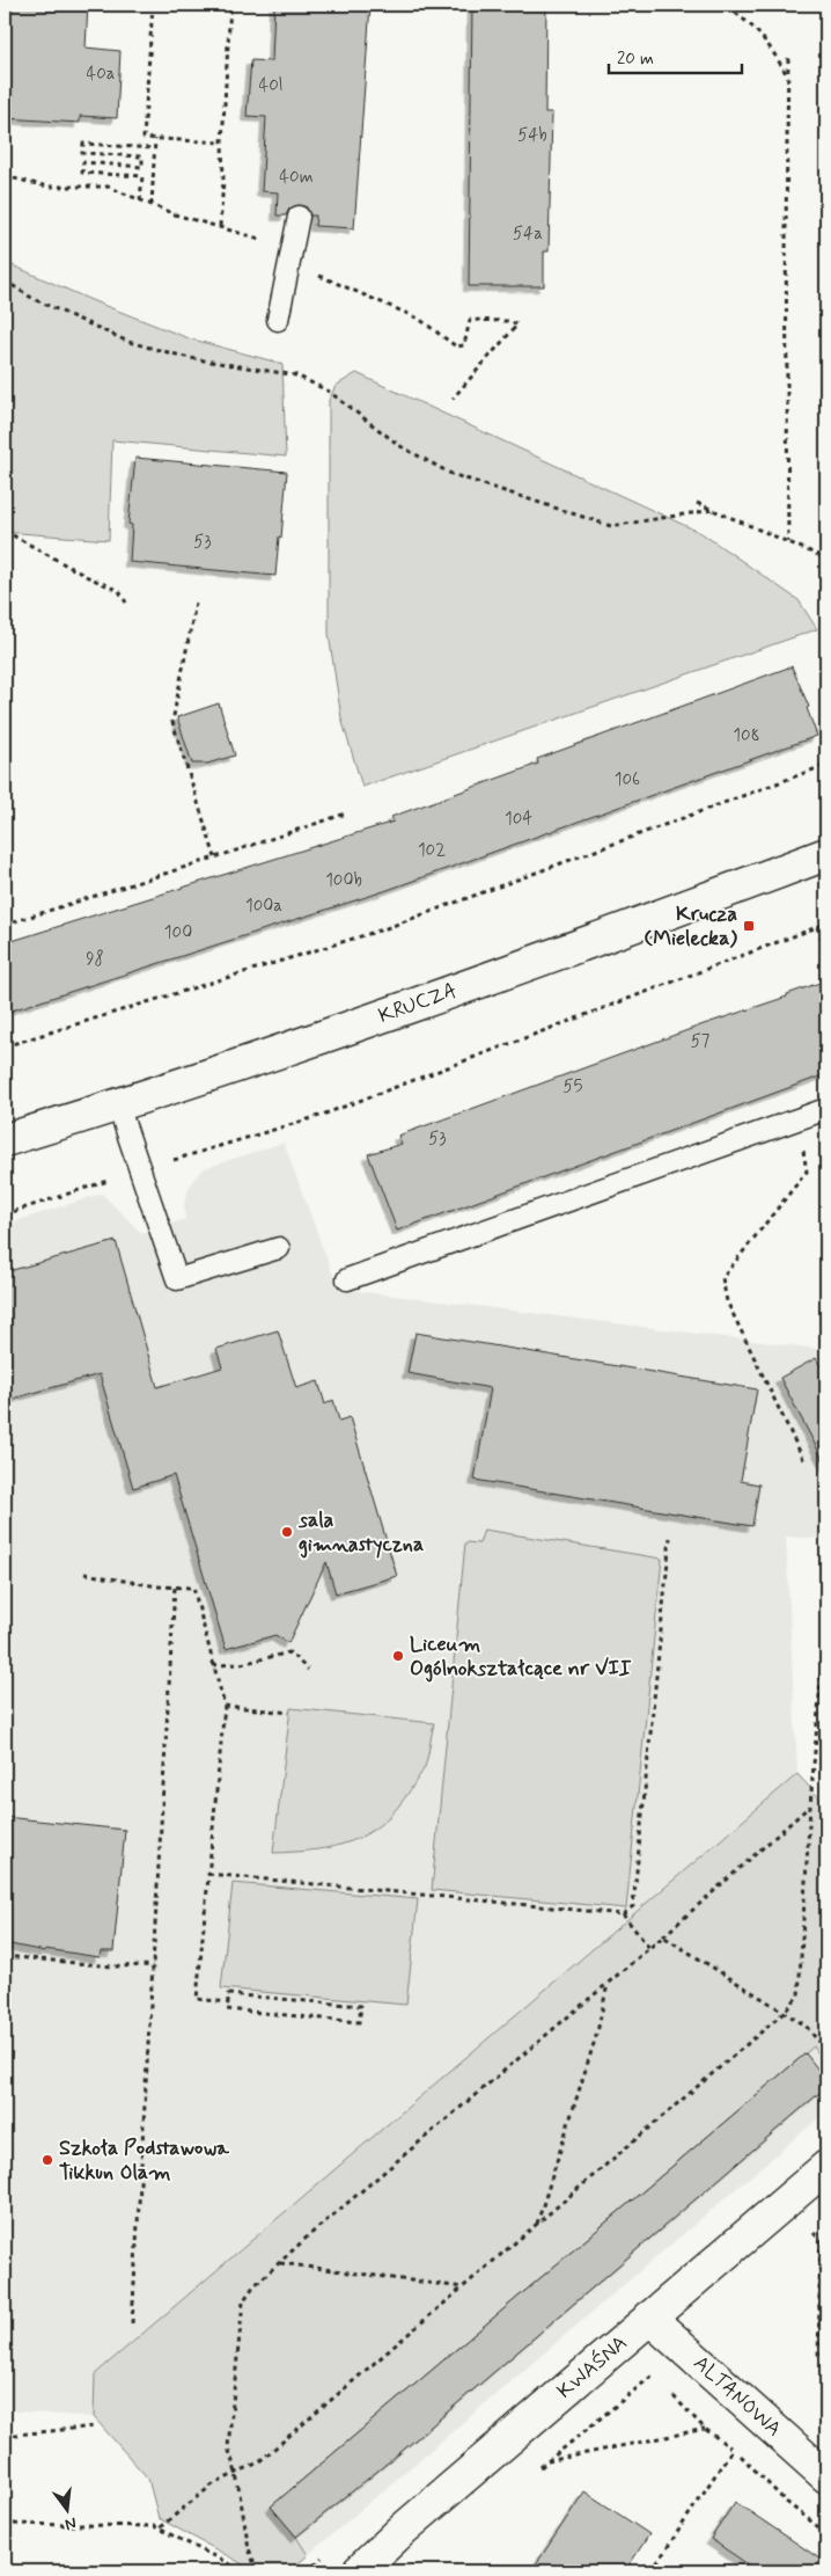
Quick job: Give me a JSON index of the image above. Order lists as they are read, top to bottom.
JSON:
{
  "streets": {
    "street": ["KRUCZA", "KWAŚNA", "ALTANOWA"]
  },
  "crossings": [
    ["KWAŚNA", "ALTANOWA"]
  ],
  "places": {
    "transit": ["Krucza (Mielecka)"],
    "other": ["sala gimnastyczna", "Liceum Ogólnokształcące nr VII", "Szkoła Podstawowa Tikkun Olam"]
  },
  "house_numbers": [
    "40a",
    "40l",
    "54b",
    "40m",
    "54a",
    "53",
    "108",
    "106",
    "104",
    "102",
    "100b",
    "100a",
    "100",
    "98",
    "57",
    "55",
    "53"
  ],
  "scale_bar": "20 m",
  "north": "bottom"
}
